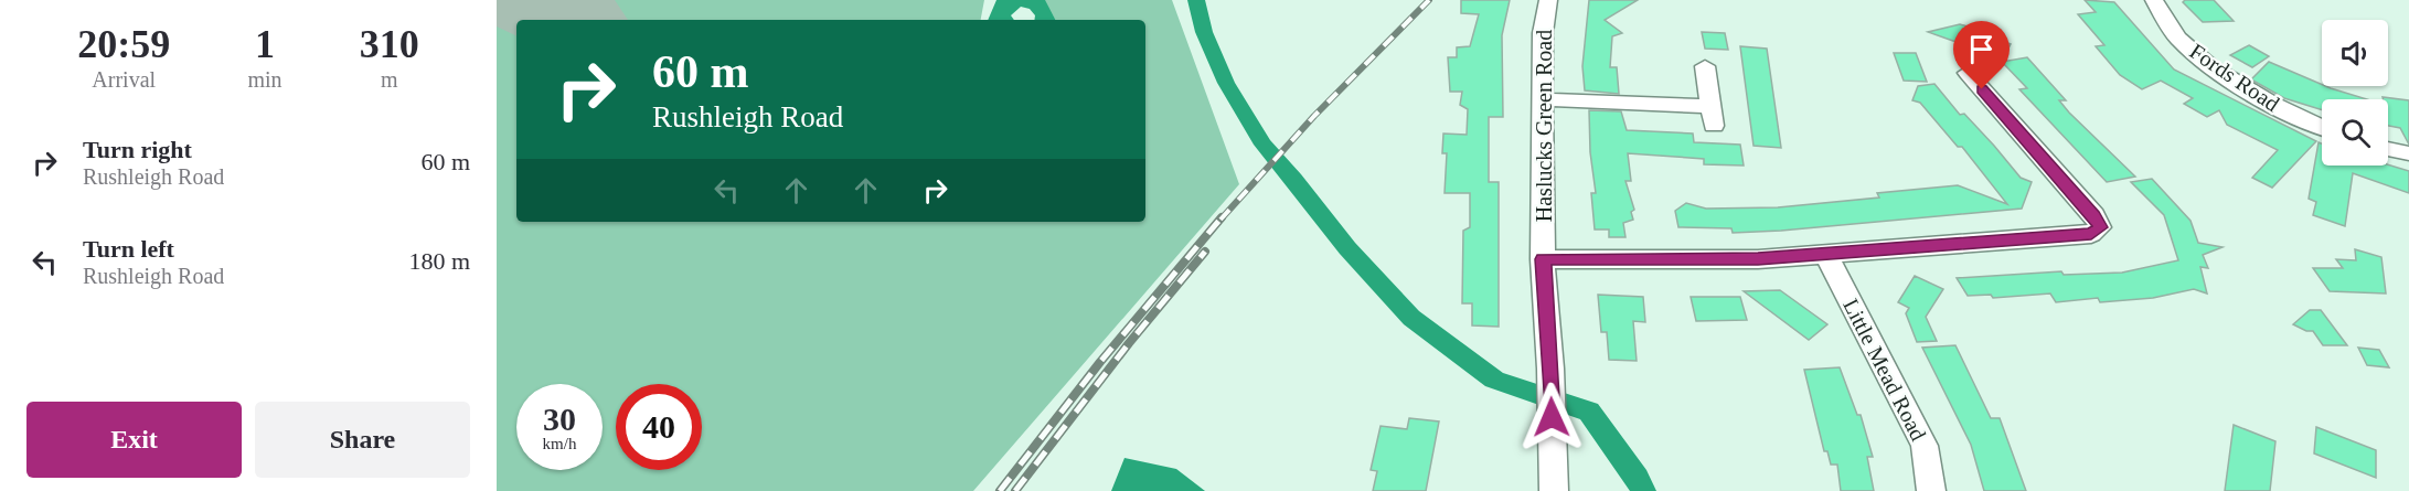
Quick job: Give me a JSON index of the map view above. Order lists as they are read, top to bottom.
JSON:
{
  "streets": {
    "street": ["Fords Road", "Haslucks Green Road", "Little Mead Road"]
  },
  "page": {
    "eta": [
      "20:59",
      "Arrival",
      "1",
      "min",
      "310",
      "m"
    ],
    "turn": ["60 m", "Rushleigh Road"],
    "list": [
      {
        "name": "Turn right",
        "note": "Rushleigh Road",
        "value": "60 m"
      },
      {
        "name": "Turn left",
        "note": "Rushleigh Road",
        "value": "180 m"
      }
    ],
    "speed": "30 km/h",
    "limit": "40",
    "buttons": ["Exit", "Share"]
  }
}
